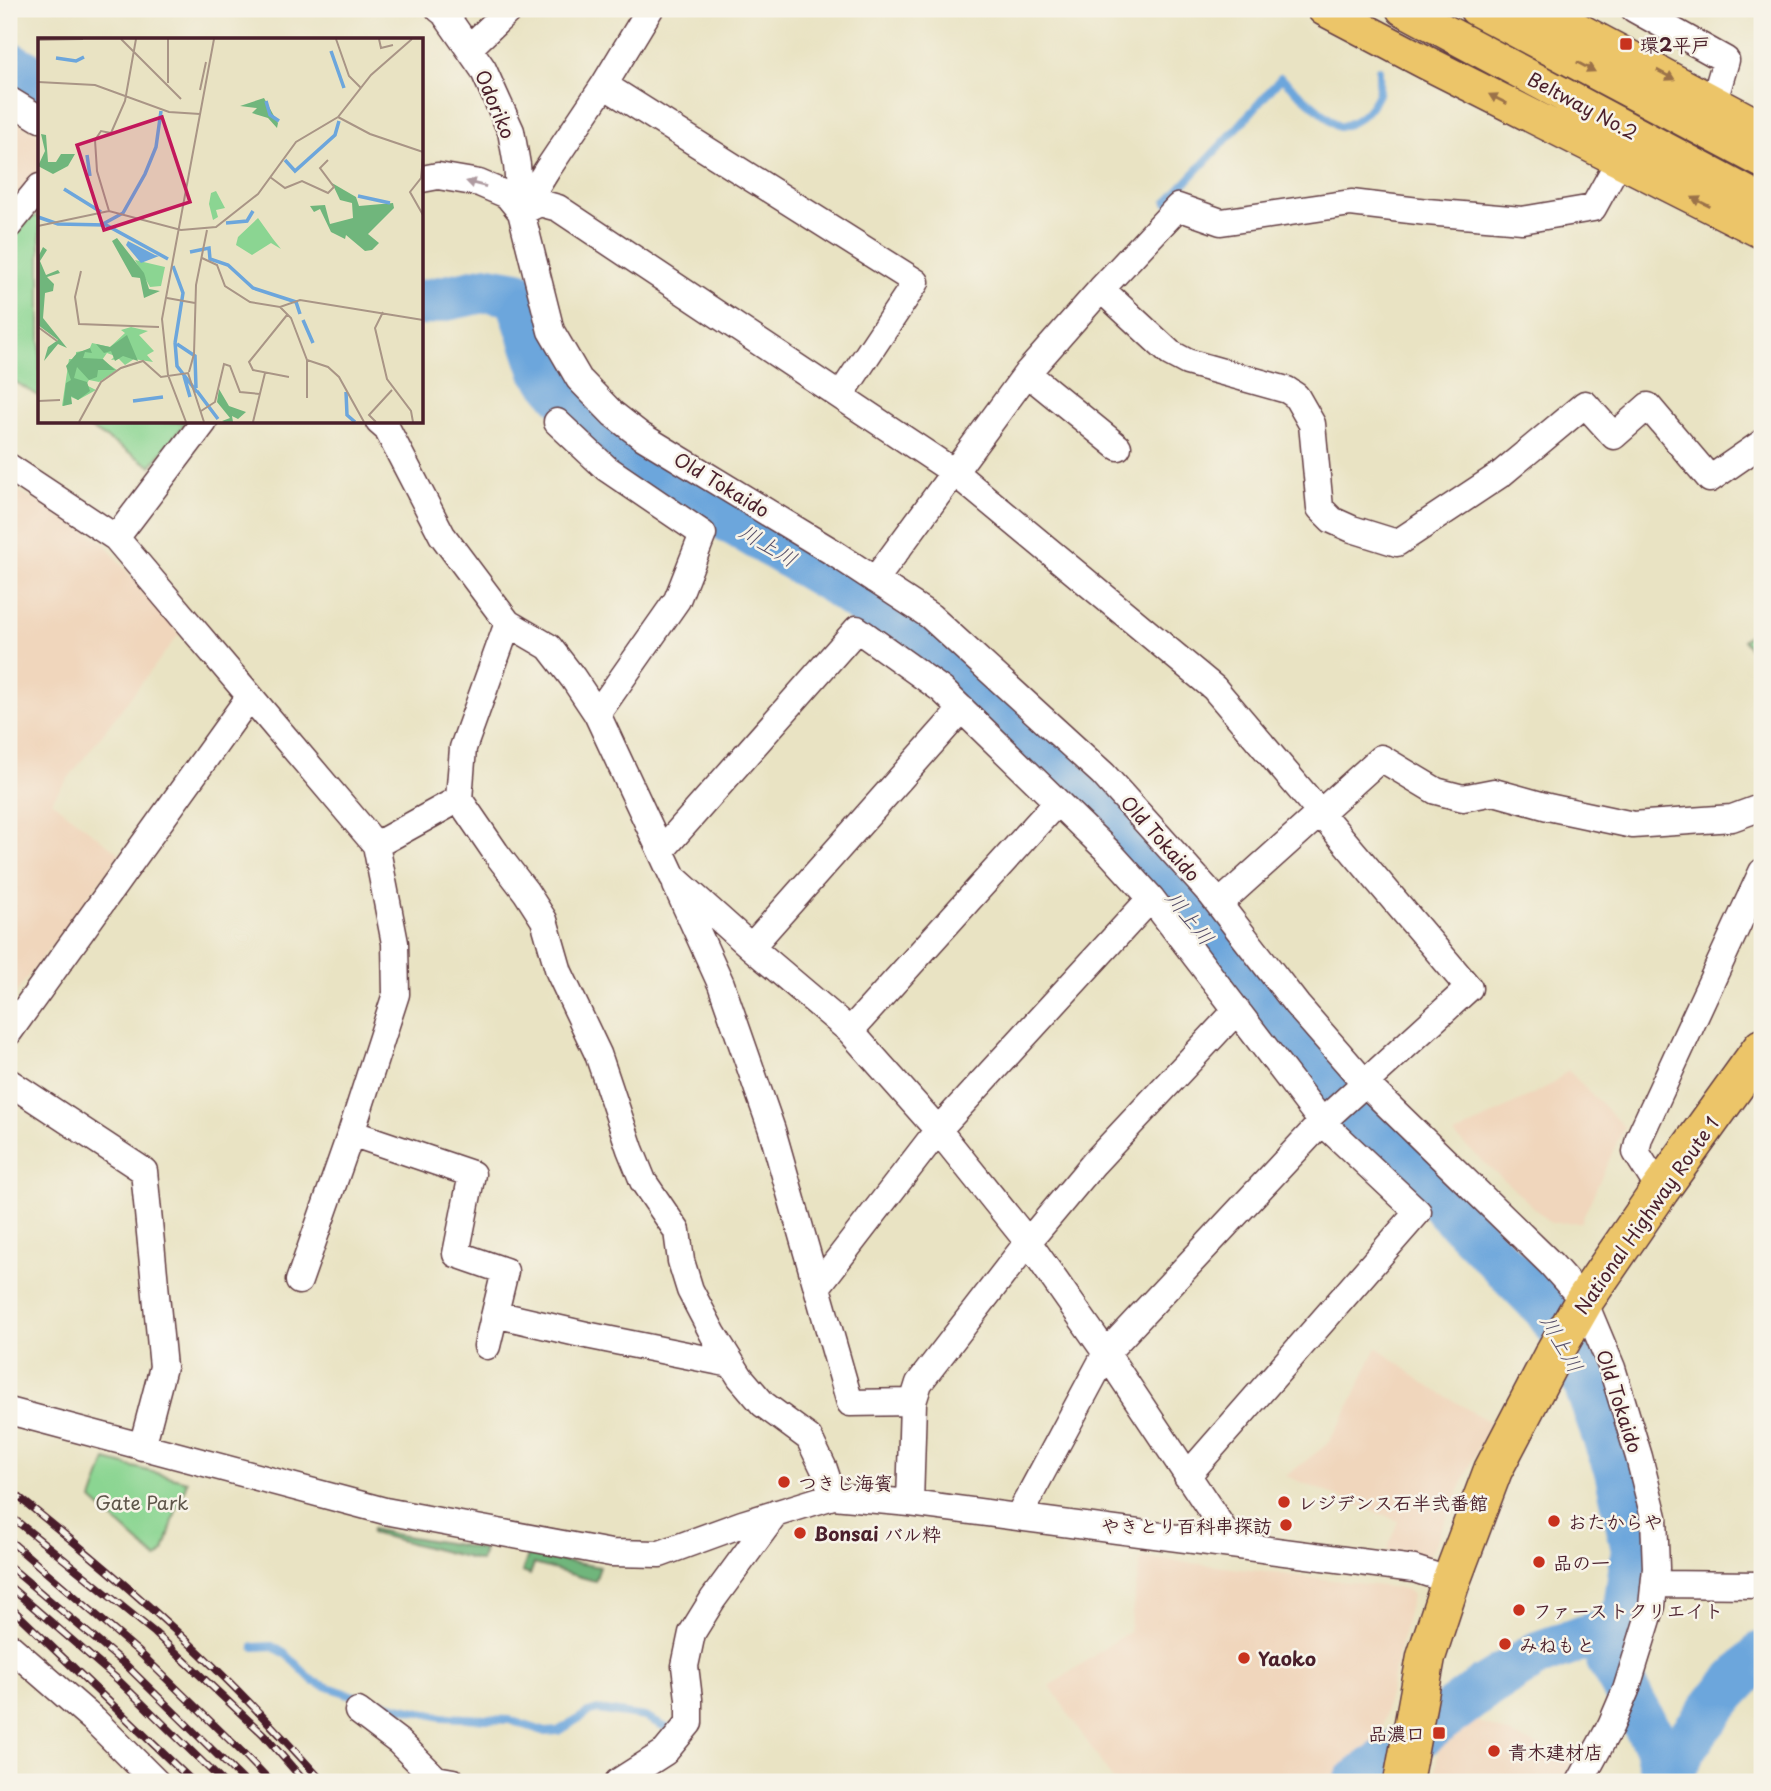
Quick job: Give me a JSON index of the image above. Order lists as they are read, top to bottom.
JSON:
{
  "streets": {
    "highway": ["National Highway Route 1"],
    "main road": ["Beltway No.2"],
    "street": ["Odoriko", "Old Tokaido"]
  },
  "crossings": [
    ["Odoriko", "Old Tokaido"],
    ["Old Tokaido", "National Highway Route 1"]
  ],
  "water": ["川上川"],
  "parks": ["Gate Park"],
  "places": {
    "transit": ["環2平戸", "品濃口"],
    "other": [
      "つきじ海賓",
      "レジデンス石半弐番館",
      "おたからや",
      "やきとり百科串探訪",
      "Bonsai バル粋",
      "品の一",
      "ファーストクリエイト",
      "みねもと",
      "Yaoko",
      "青木建材店"
    ]
  }
}
